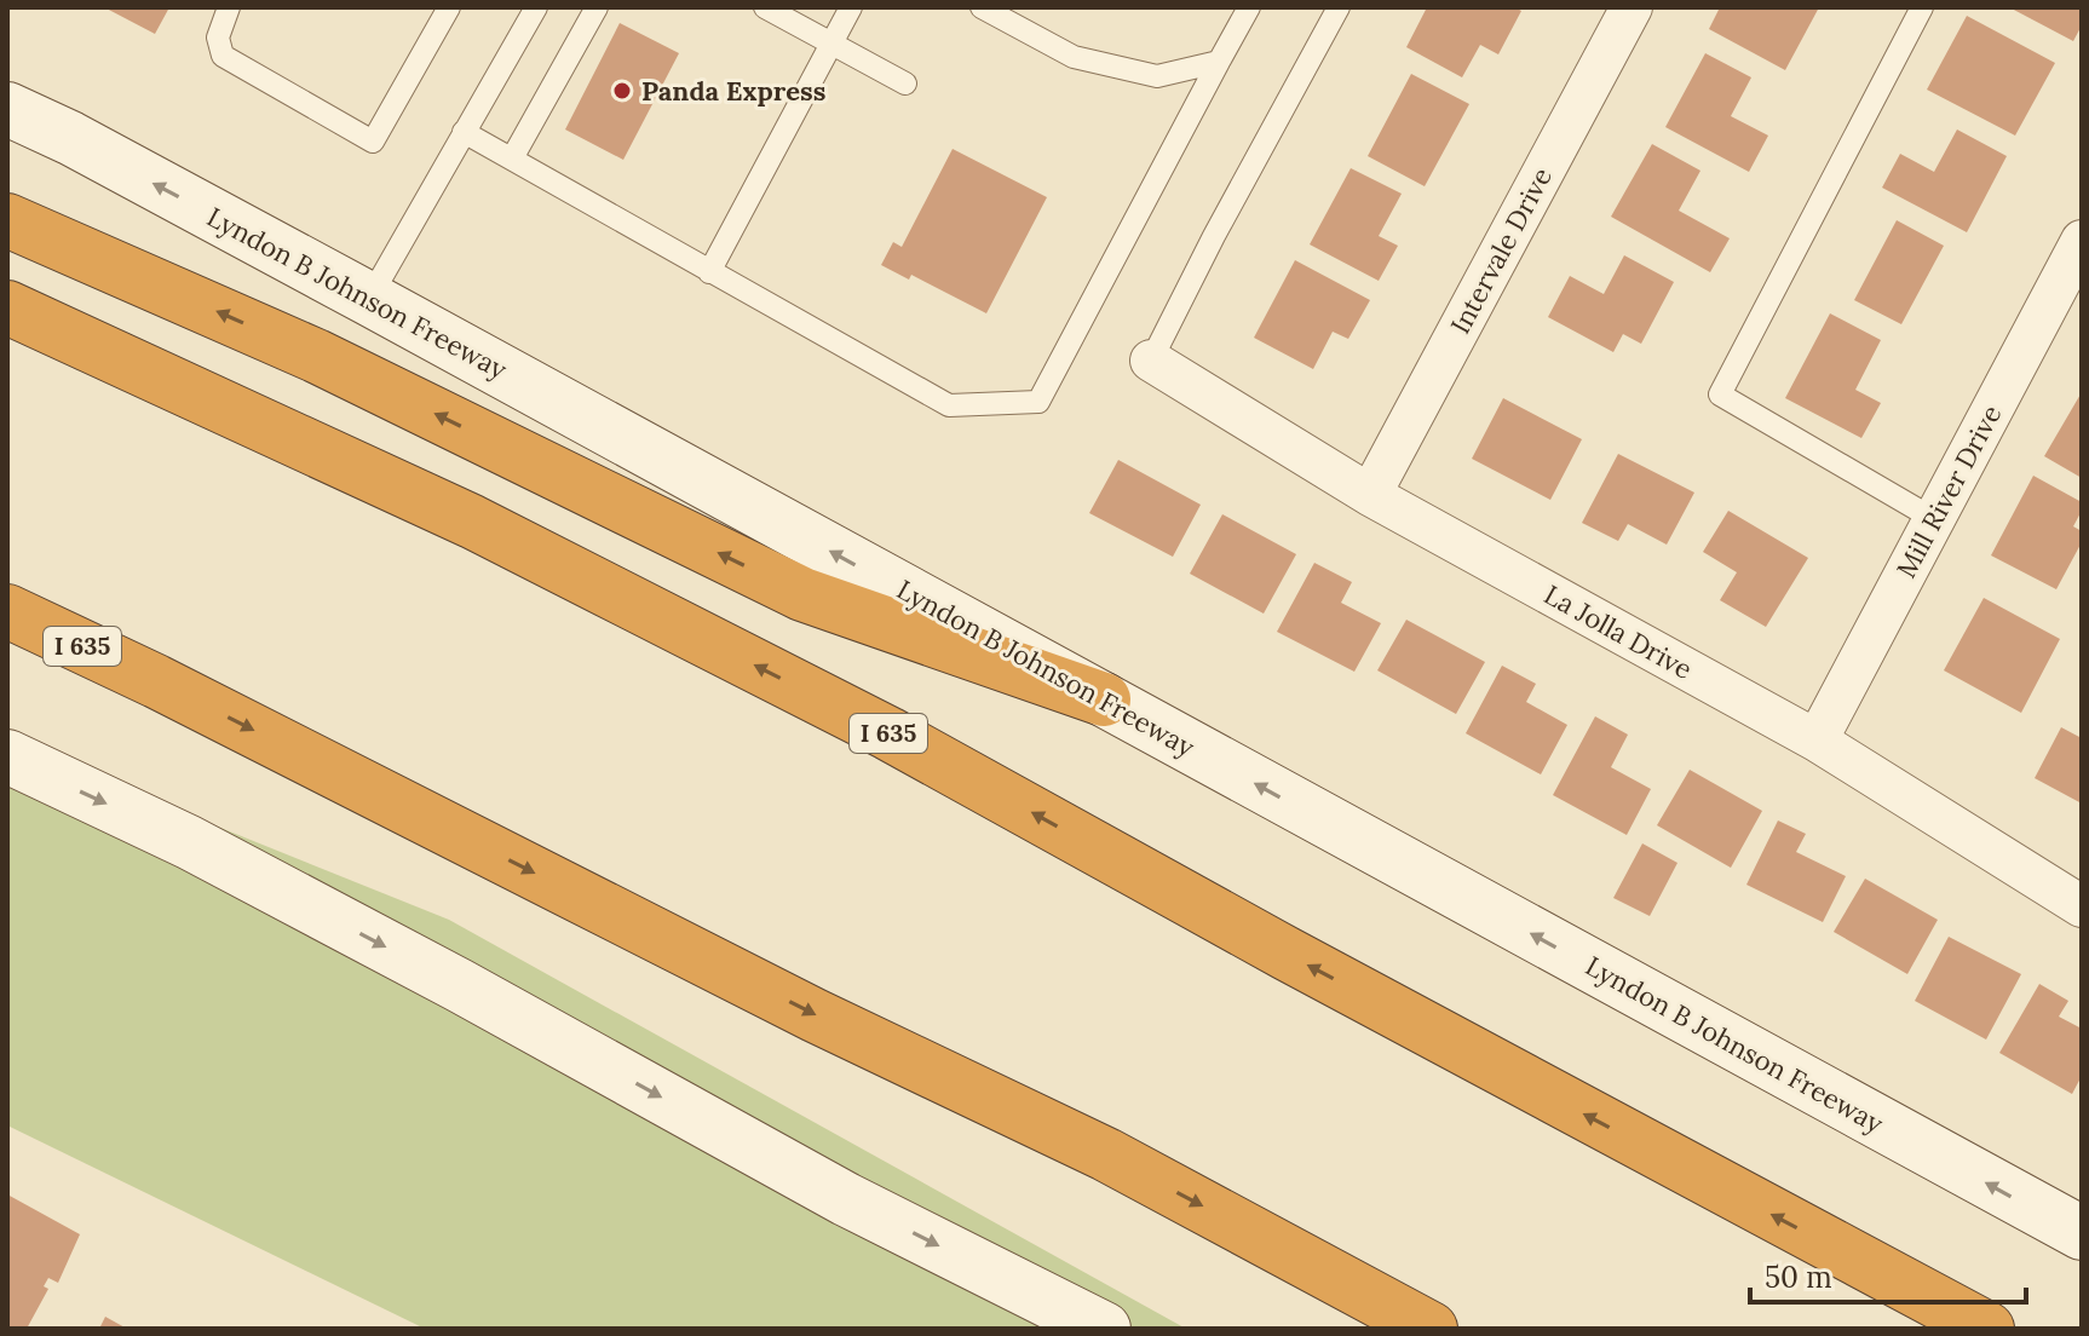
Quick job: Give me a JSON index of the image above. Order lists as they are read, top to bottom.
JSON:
{
  "streets": {
    "highway": ["I 635"],
    "main road": ["Lyndon B Johnson Freeway"],
    "street": ["Intervale Drive", "Mill River Drive", "La Jolla Drive"]
  },
  "crossings": [
    ["Intervale Drive", "La Jolla Drive"],
    ["Mill River Drive", "La Jolla Drive"]
  ],
  "one_way": ["Lyndon B Johnson Freeway"],
  "places": ["Panda Express"],
  "scale_bar": "50 m"
}
